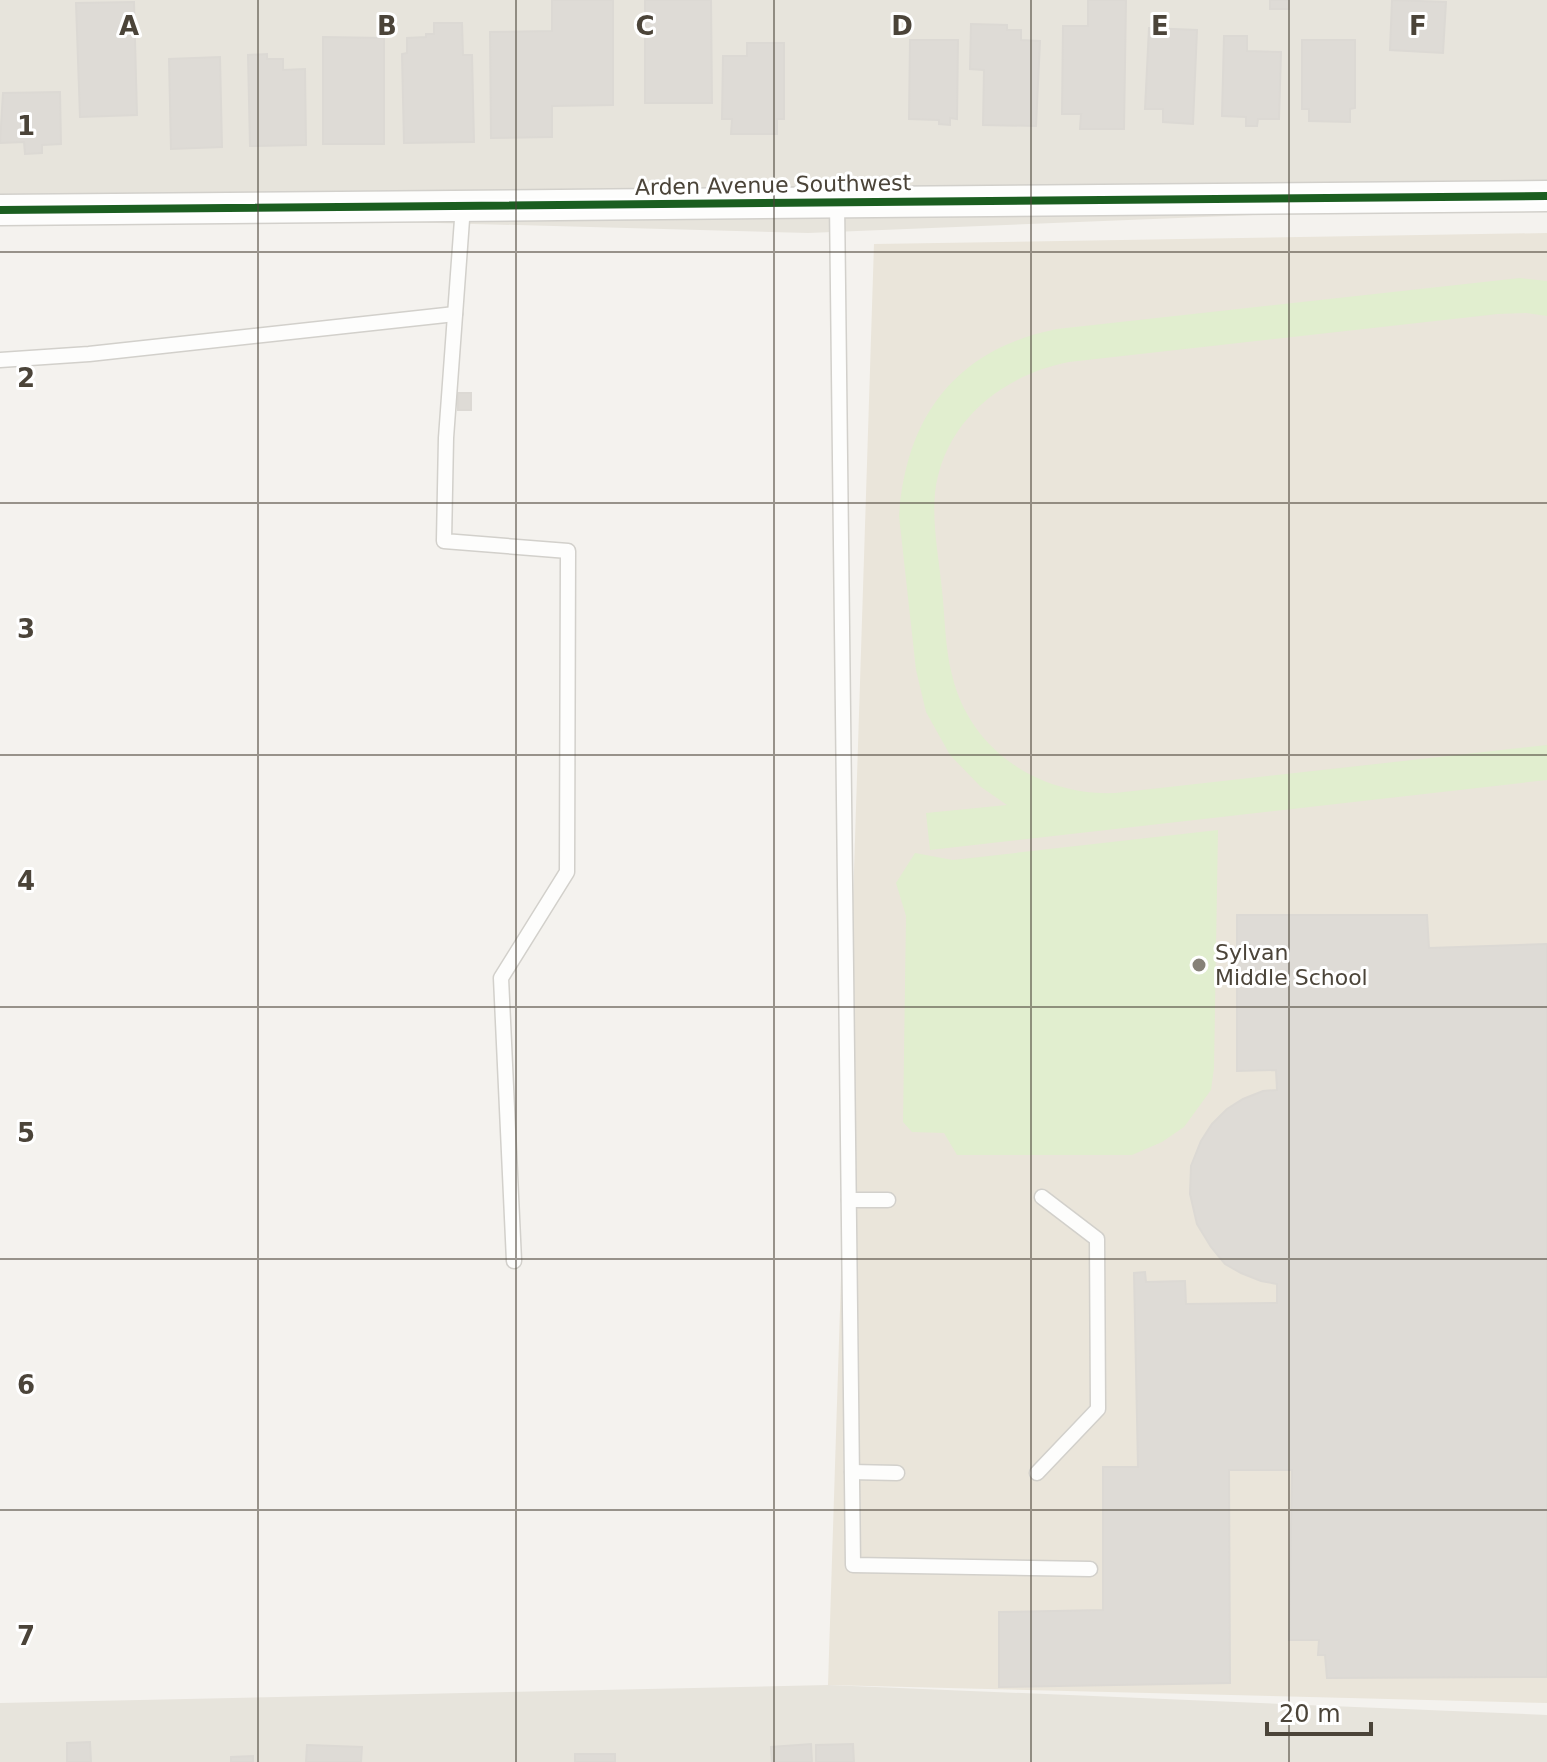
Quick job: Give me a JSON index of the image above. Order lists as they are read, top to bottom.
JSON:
{
  "streets": {
    "street": ["Arden Avenue Southwest"]
  },
  "places": ["Sylvan Middle School"],
  "scale_bar": "20 m",
  "grid": {
    "columns": [
      "A",
      "B",
      "C",
      "D",
      "E",
      "F"
    ],
    "rows": [
      "1",
      "2",
      "3",
      "4",
      "5",
      "6",
      "7"
    ]
  }
}
